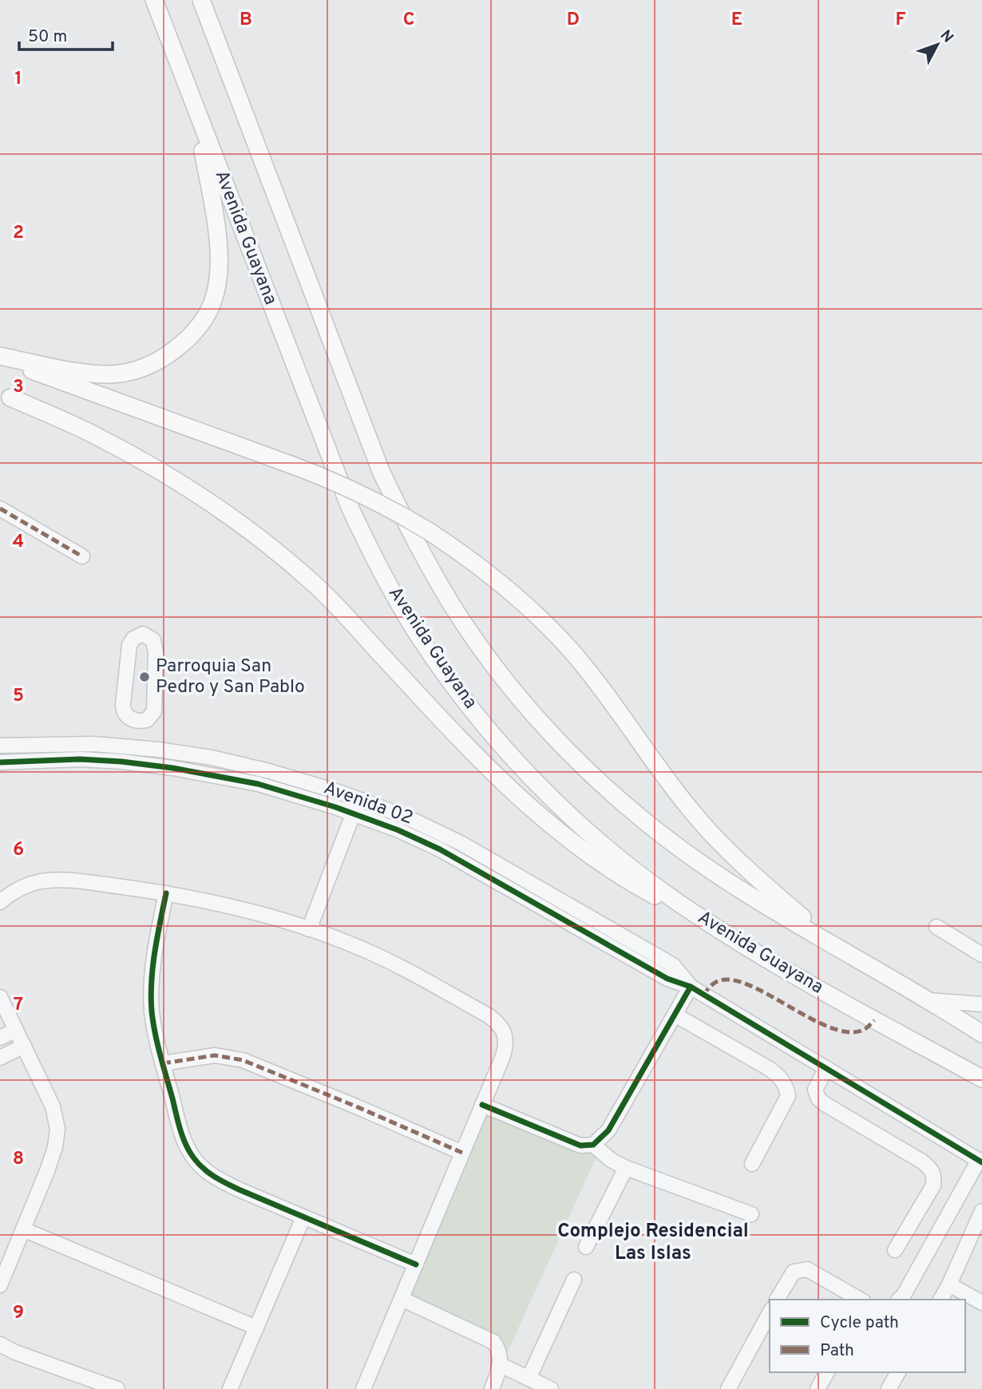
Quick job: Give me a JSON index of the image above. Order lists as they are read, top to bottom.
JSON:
{
  "streets": {
    "main road": ["Avenida Guayana"],
    "street": ["Avenida 02"]
  },
  "districts": ["Complejo Residencial Las Islas"],
  "places": ["Parroquia San Pedro y San Pablo"],
  "legend": ["Cycle path", "Path"],
  "scale_bar": "50 m",
  "north": "top right",
  "grid": {
    "columns": [
      "B",
      "C",
      "D",
      "E",
      "F"
    ],
    "rows": [
      "1",
      "2",
      "3",
      "4",
      "5",
      "6",
      "7",
      "8",
      "9"
    ]
  }
}
